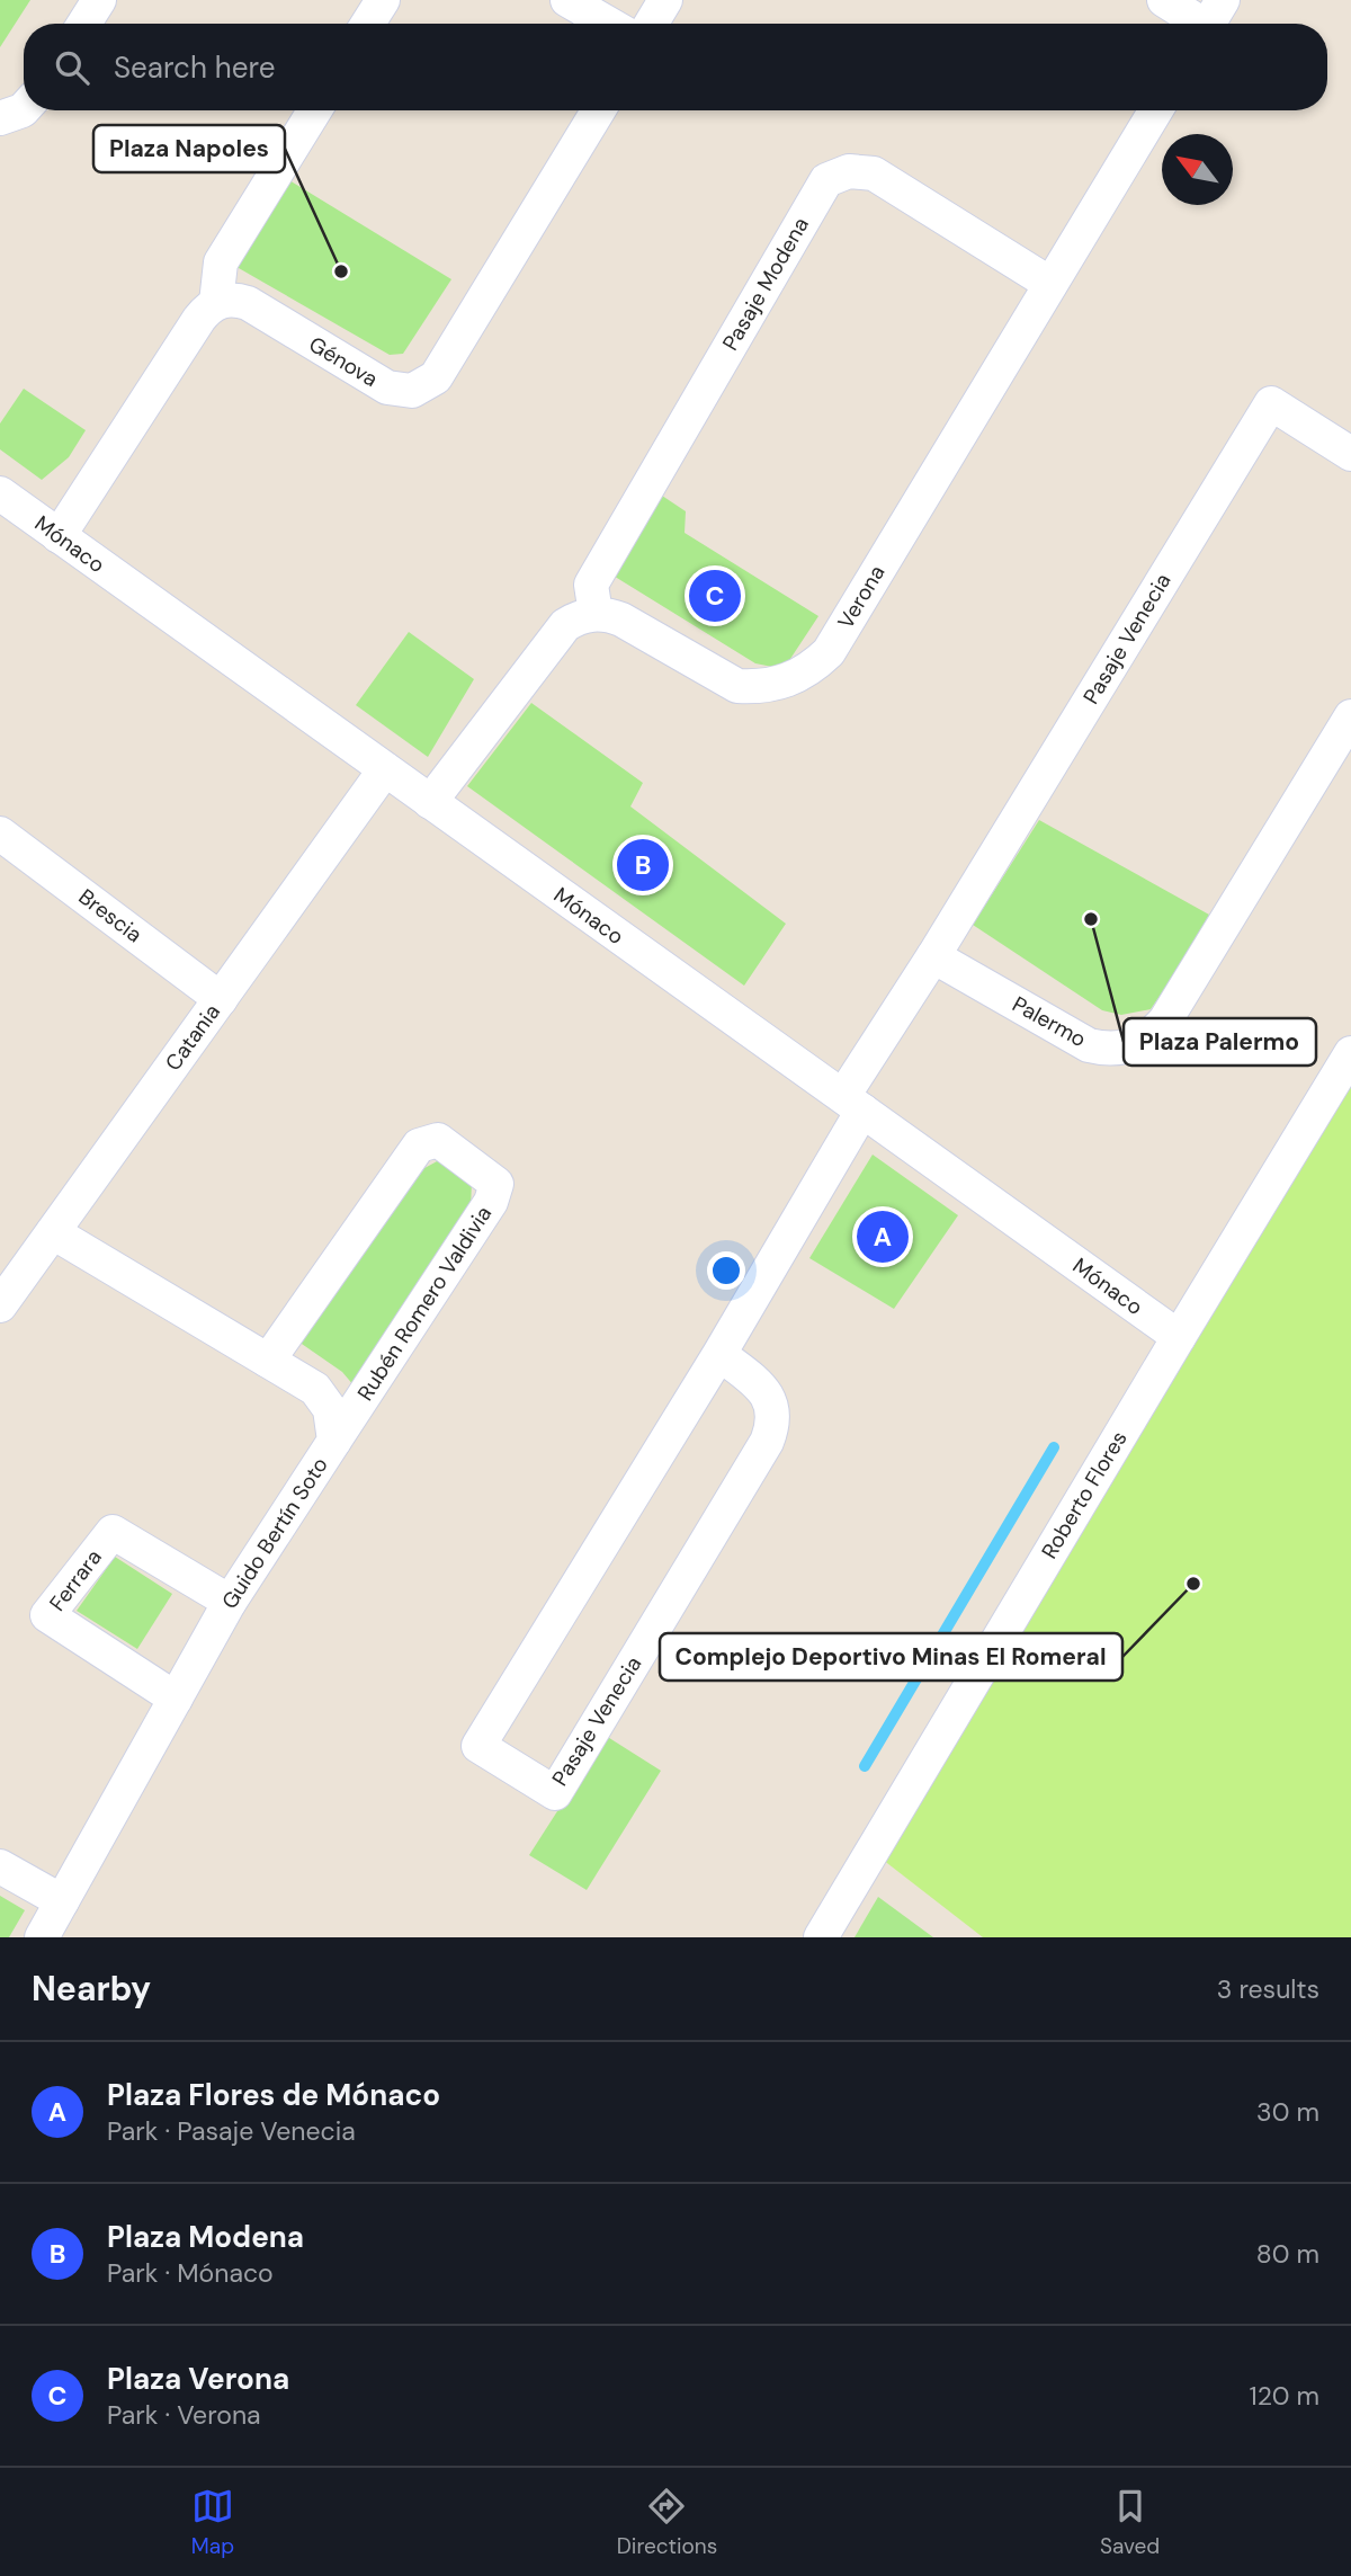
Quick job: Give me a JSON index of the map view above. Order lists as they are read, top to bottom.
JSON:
{
  "streets": {
    "street": [
      "Pasaje Modena",
      "Génova",
      "Mónaco",
      "Verona",
      "Pasaje Venecia",
      "Brescia",
      "Palermo",
      "Catania",
      "Rubén Romero Valdivia",
      "Roberto Flores",
      "Guido Bertín Soto",
      "Ferrara"
    ]
  },
  "crossings": [
    ["Pasaje Modena", "Verona"],
    ["Mónaco", "Pasaje Venecia"],
    ["Mónaco", "Catania"],
    ["Mónaco", "Roberto Flores"],
    ["Pasaje Venecia", "Palermo"],
    ["Brescia", "Catania"],
    ["Catania", "Guido Bertín Soto"],
    ["Rubén Romero Valdivia", "Guido Bertín Soto"],
    ["Guido Bertín Soto", "Ferrara"]
  ],
  "places": ["Plaza Napoles", "Plaza Palermo", "Complejo Deportivo Minas El Romeral"],
  "north": "top left",
  "page": {
    "search": "Search here",
    "pins": ["C", "B", "A"],
    "heading": ["Nearby", "3 results"],
    "list": [
      {
        "mark": "A",
        "name": "Plaza Flores de Mónaco",
        "note": "Park · Pasaje Venecia",
        "value": "30 m"
      },
      {
        "mark": "B",
        "name": "Plaza Modena",
        "note": "Park · Mónaco",
        "value": "80 m"
      },
      {
        "mark": "C",
        "name": "Plaza Verona",
        "note": "Park · Verona",
        "value": "120 m"
      }
    ],
    "nav": ["Map", "Directions", "Saved"]
  }
}
